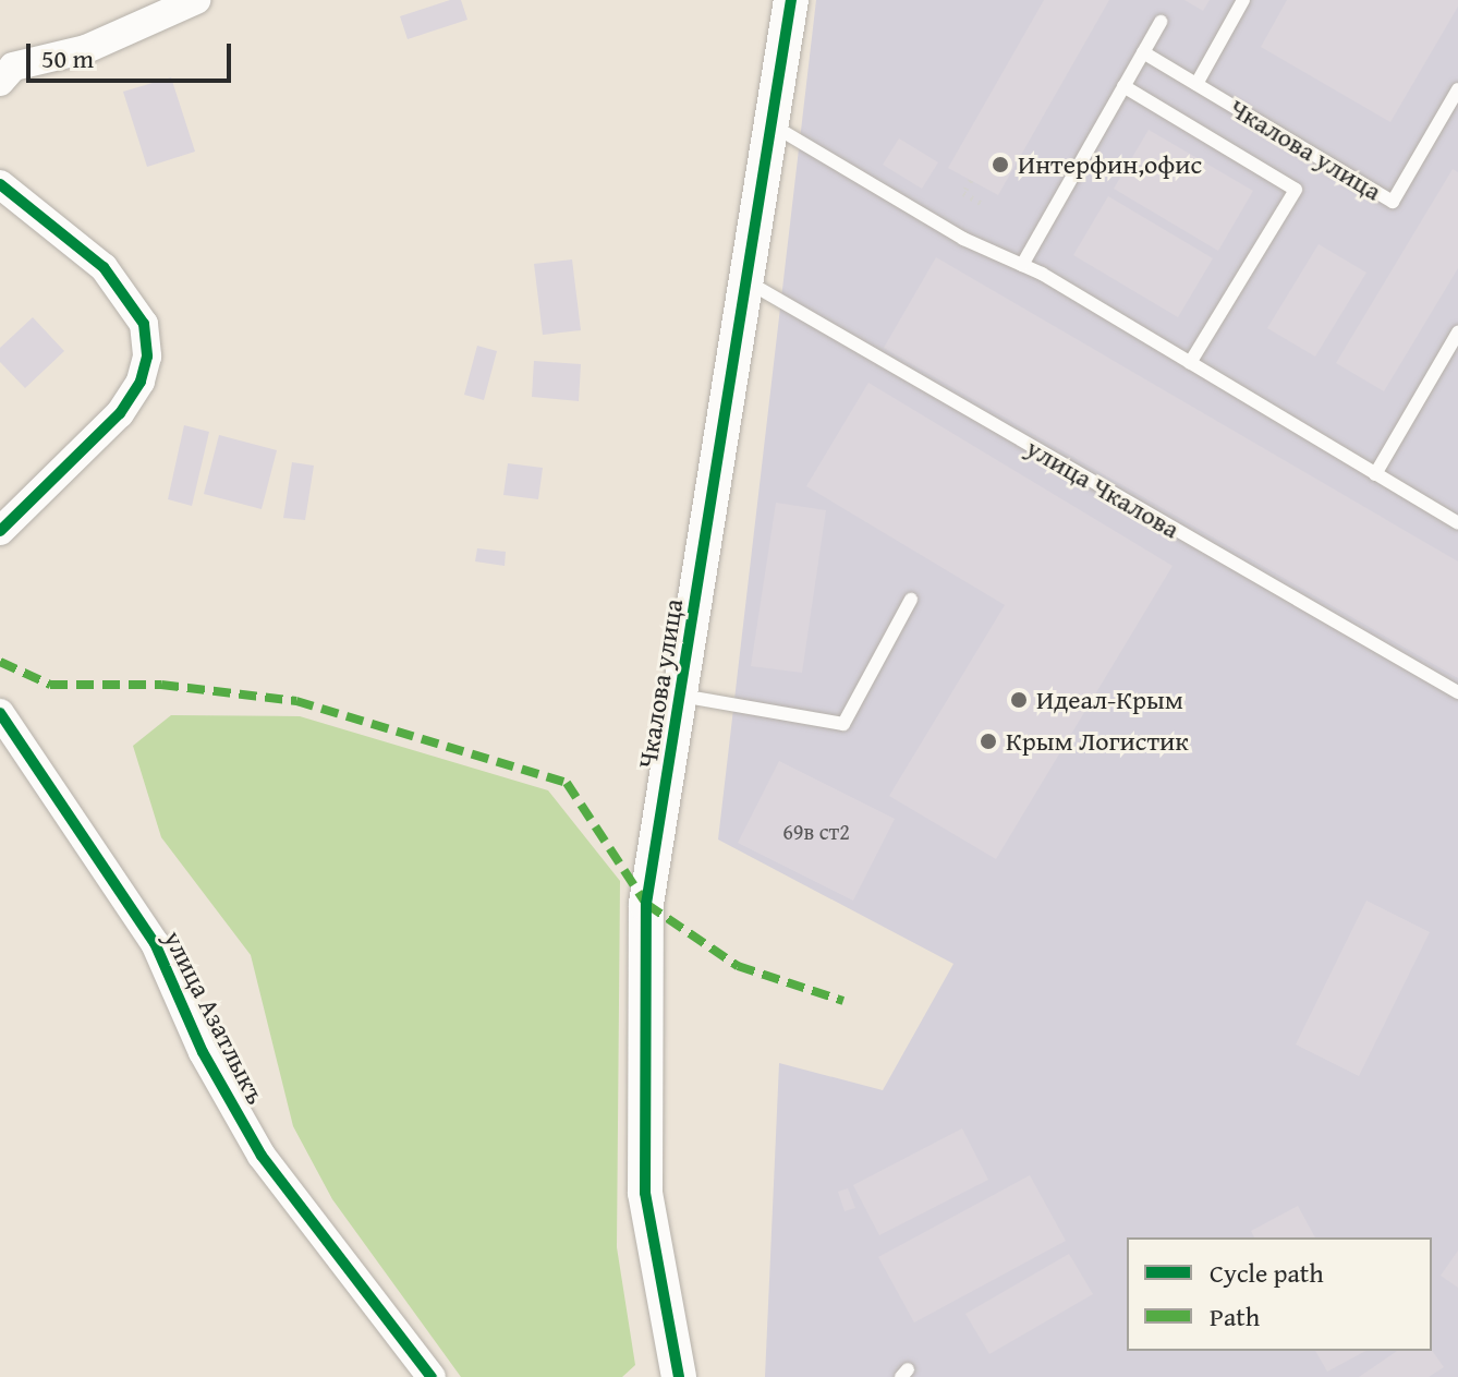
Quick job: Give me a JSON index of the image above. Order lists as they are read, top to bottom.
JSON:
{
  "streets": {
    "street": ["Чкалова улица", "улица Азатлыкъ"],
    "lane": ["улица Чкалова"]
  },
  "crossings": [
    ["Чкалова улица", "улица Чкалова"]
  ],
  "places": ["Интерфин,офис", "Идеал-Крым", "Крым Логистик"],
  "house_numbers": ["69в ст2"],
  "legend": ["Cycle path", "Path"],
  "scale_bar": "50 m"
}
